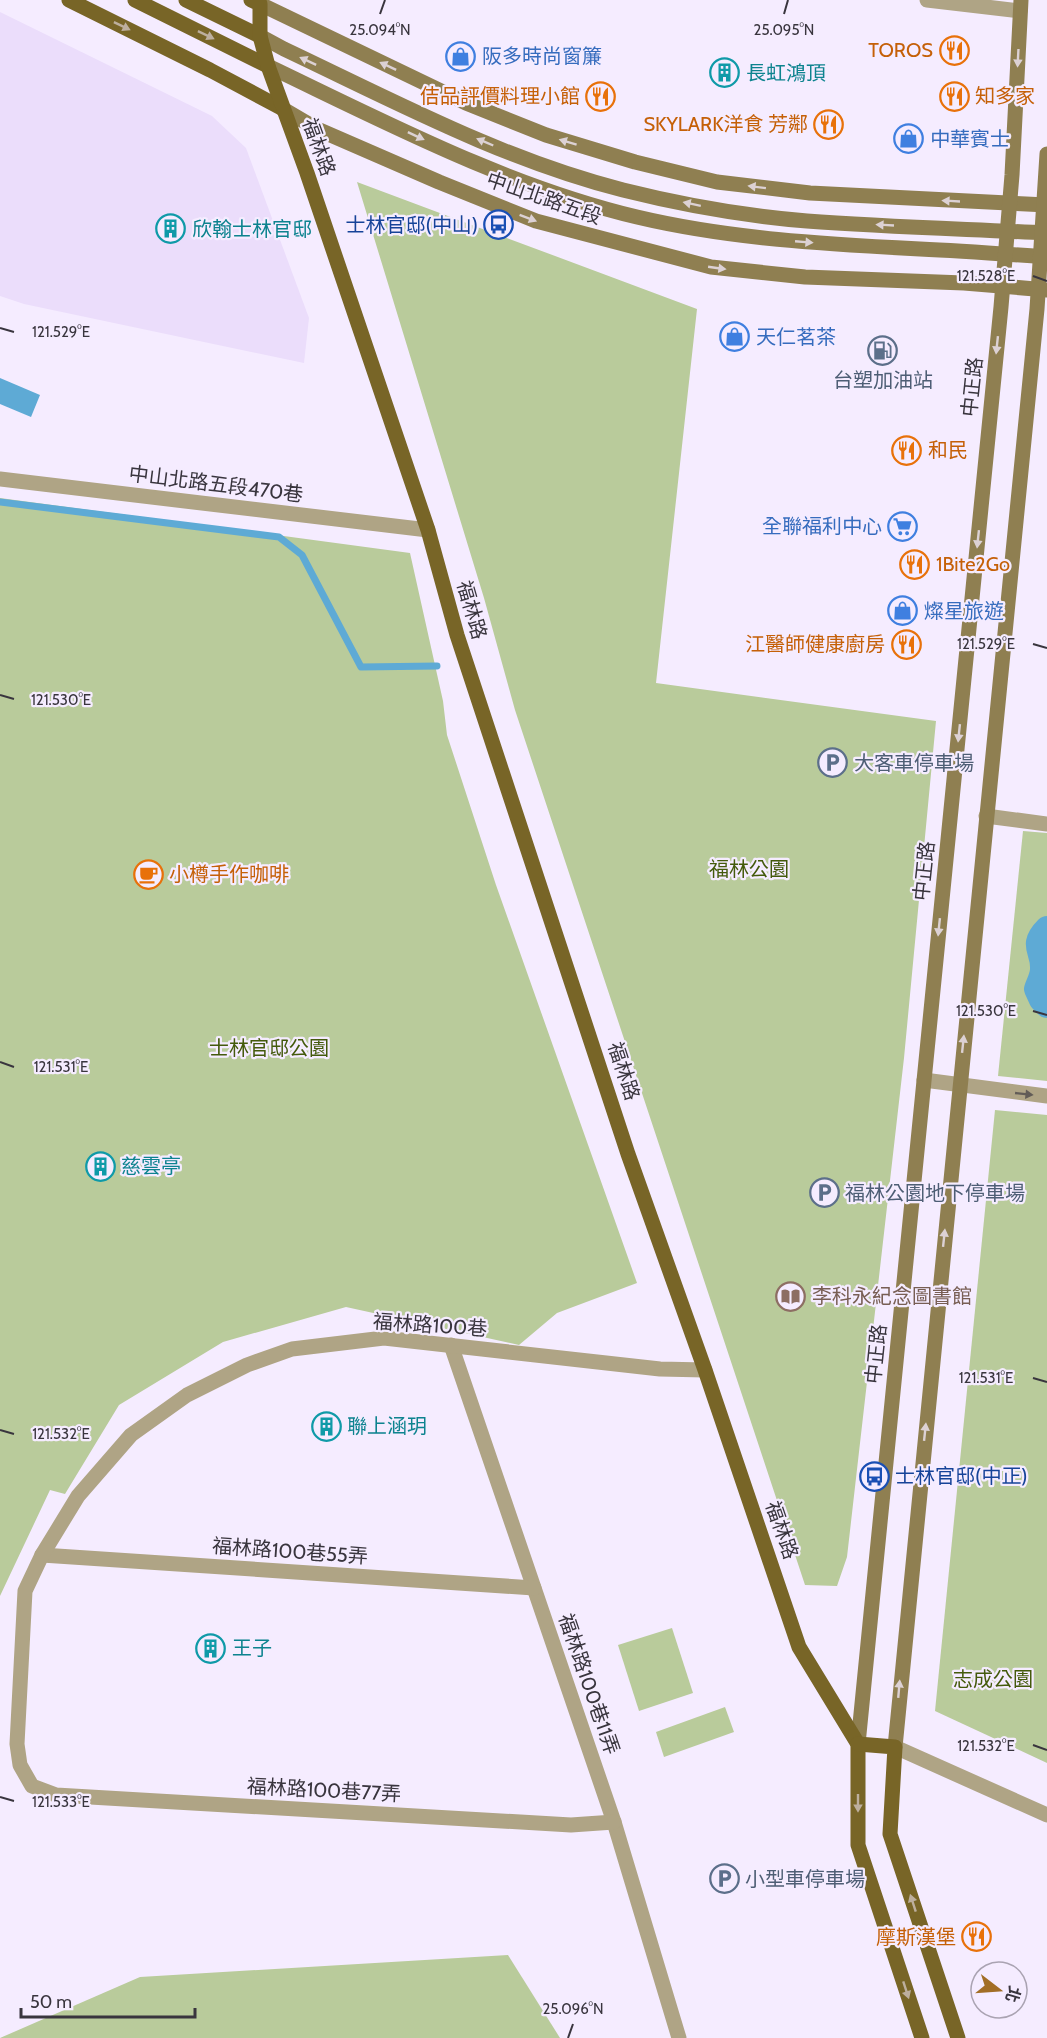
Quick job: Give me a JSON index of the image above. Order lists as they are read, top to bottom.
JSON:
{
  "streets": {
    "main road": ["福林路", "中山北路五段", "中正路"],
    "street": [
      "中山北路五段470巷",
      "福林路100巷",
      "福林路100巷55弄",
      "福林路100巷11弄",
      "福林路100巷77弄"
    ]
  },
  "crossings": [
    ["福林路", "中山北路五段"],
    ["福林路", "中正路"],
    ["福林路", "中山北路五段470巷"],
    ["福林路", "福林路100巷"],
    ["中山北路五段", "中正路"],
    ["福林路100巷", "福林路100巷55弄"],
    ["福林路100巷", "福林路100巷11弄"],
    ["福林路100巷", "福林路100巷77弄"],
    ["福林路100巷55弄", "福林路100巷11弄"],
    ["福林路100巷11弄", "福林路100巷77弄"]
  ],
  "parks": ["福林公園", "士林官邸公園", "志成公園"],
  "places": {
    "restaurant": [
      "TOROS",
      "佶品評價料理小館",
      "知多家",
      "SKYLARK洋食 芳鄰",
      "和民",
      "1Bite2Go",
      "江醫師健康廚房",
      "摩斯漢堡"
    ],
    "shop": [
      "阪多時尚窗簾",
      "中華賓士",
      "天仁茗茶",
      "燦星旅遊"
    ],
    "building": [
      "長虹鴻頂",
      "欣翰士林官邸",
      "慈雲亭",
      "聯上涵玥",
      "王子"
    ],
    "bus stop": ["士林官邸(中山)", "士林官邸(中正)"],
    "fuel station": ["台塑加油站"],
    "supermarket": ["全聯福利中心"],
    "parking": ["大客車停車場", "福林公園地下停車場", "小型車停車場"],
    "cafe": ["小樽手作咖啡"],
    "library": ["李科永紀念圖書館"]
  },
  "scale_bar": "50 m",
  "north": "right",
  "coordinates": [
    "25.094°N",
    "25.095°N",
    "121.528°E",
    "121.529°E",
    "121.530°E",
    "121.531°E",
    "121.532°E",
    "121.533°E",
    "25.096°N"
  ]
}
